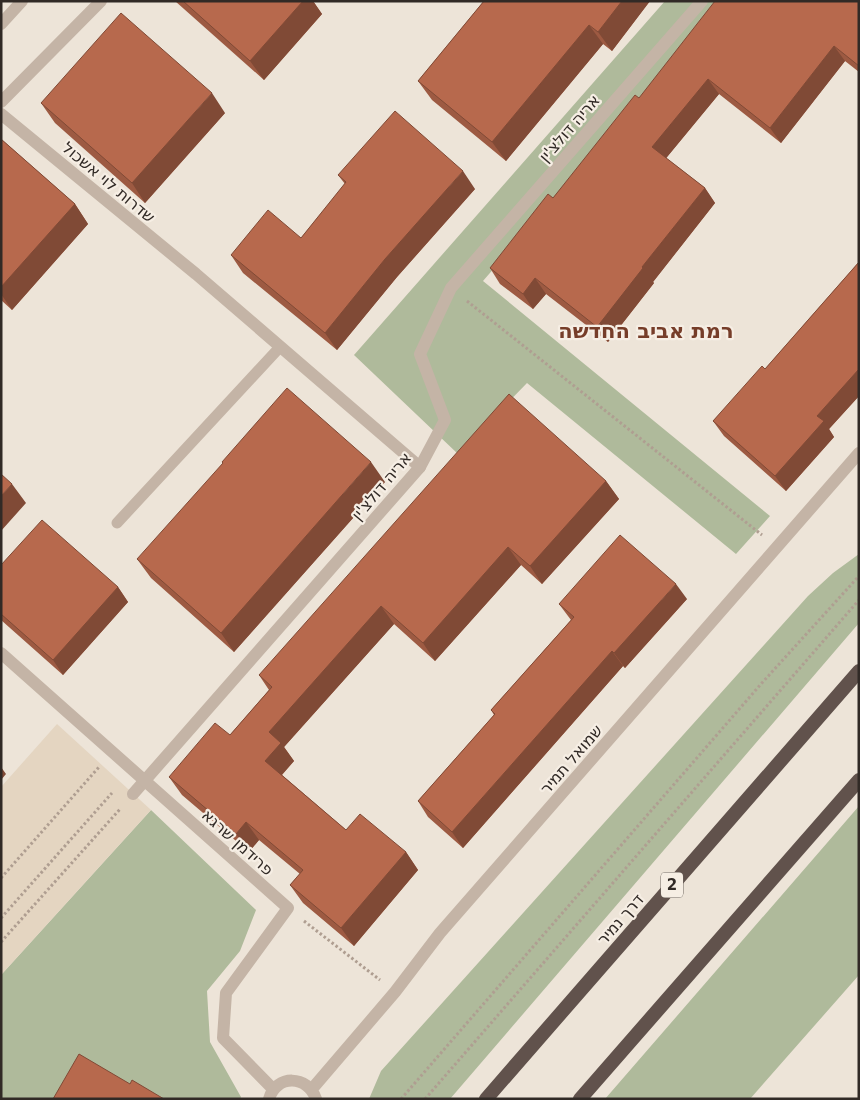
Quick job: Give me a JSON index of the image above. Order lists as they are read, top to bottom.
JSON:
{
  "streets": {
    "highway": ["2", "דרך נמיר"],
    "street": [
      "אריה דולצ'ין",
      "שדרות לוי אשכול",
      "שמואל תמיר",
      "פרידמן שרגא"
    ]
  },
  "crossings": [
    ["אריה דולצ'ין", "שדרות לוי אשכול"],
    ["אריה דולצ'ין", "פרידמן שרגא"]
  ],
  "districts": ["רמת אביב החדשה"]
}
